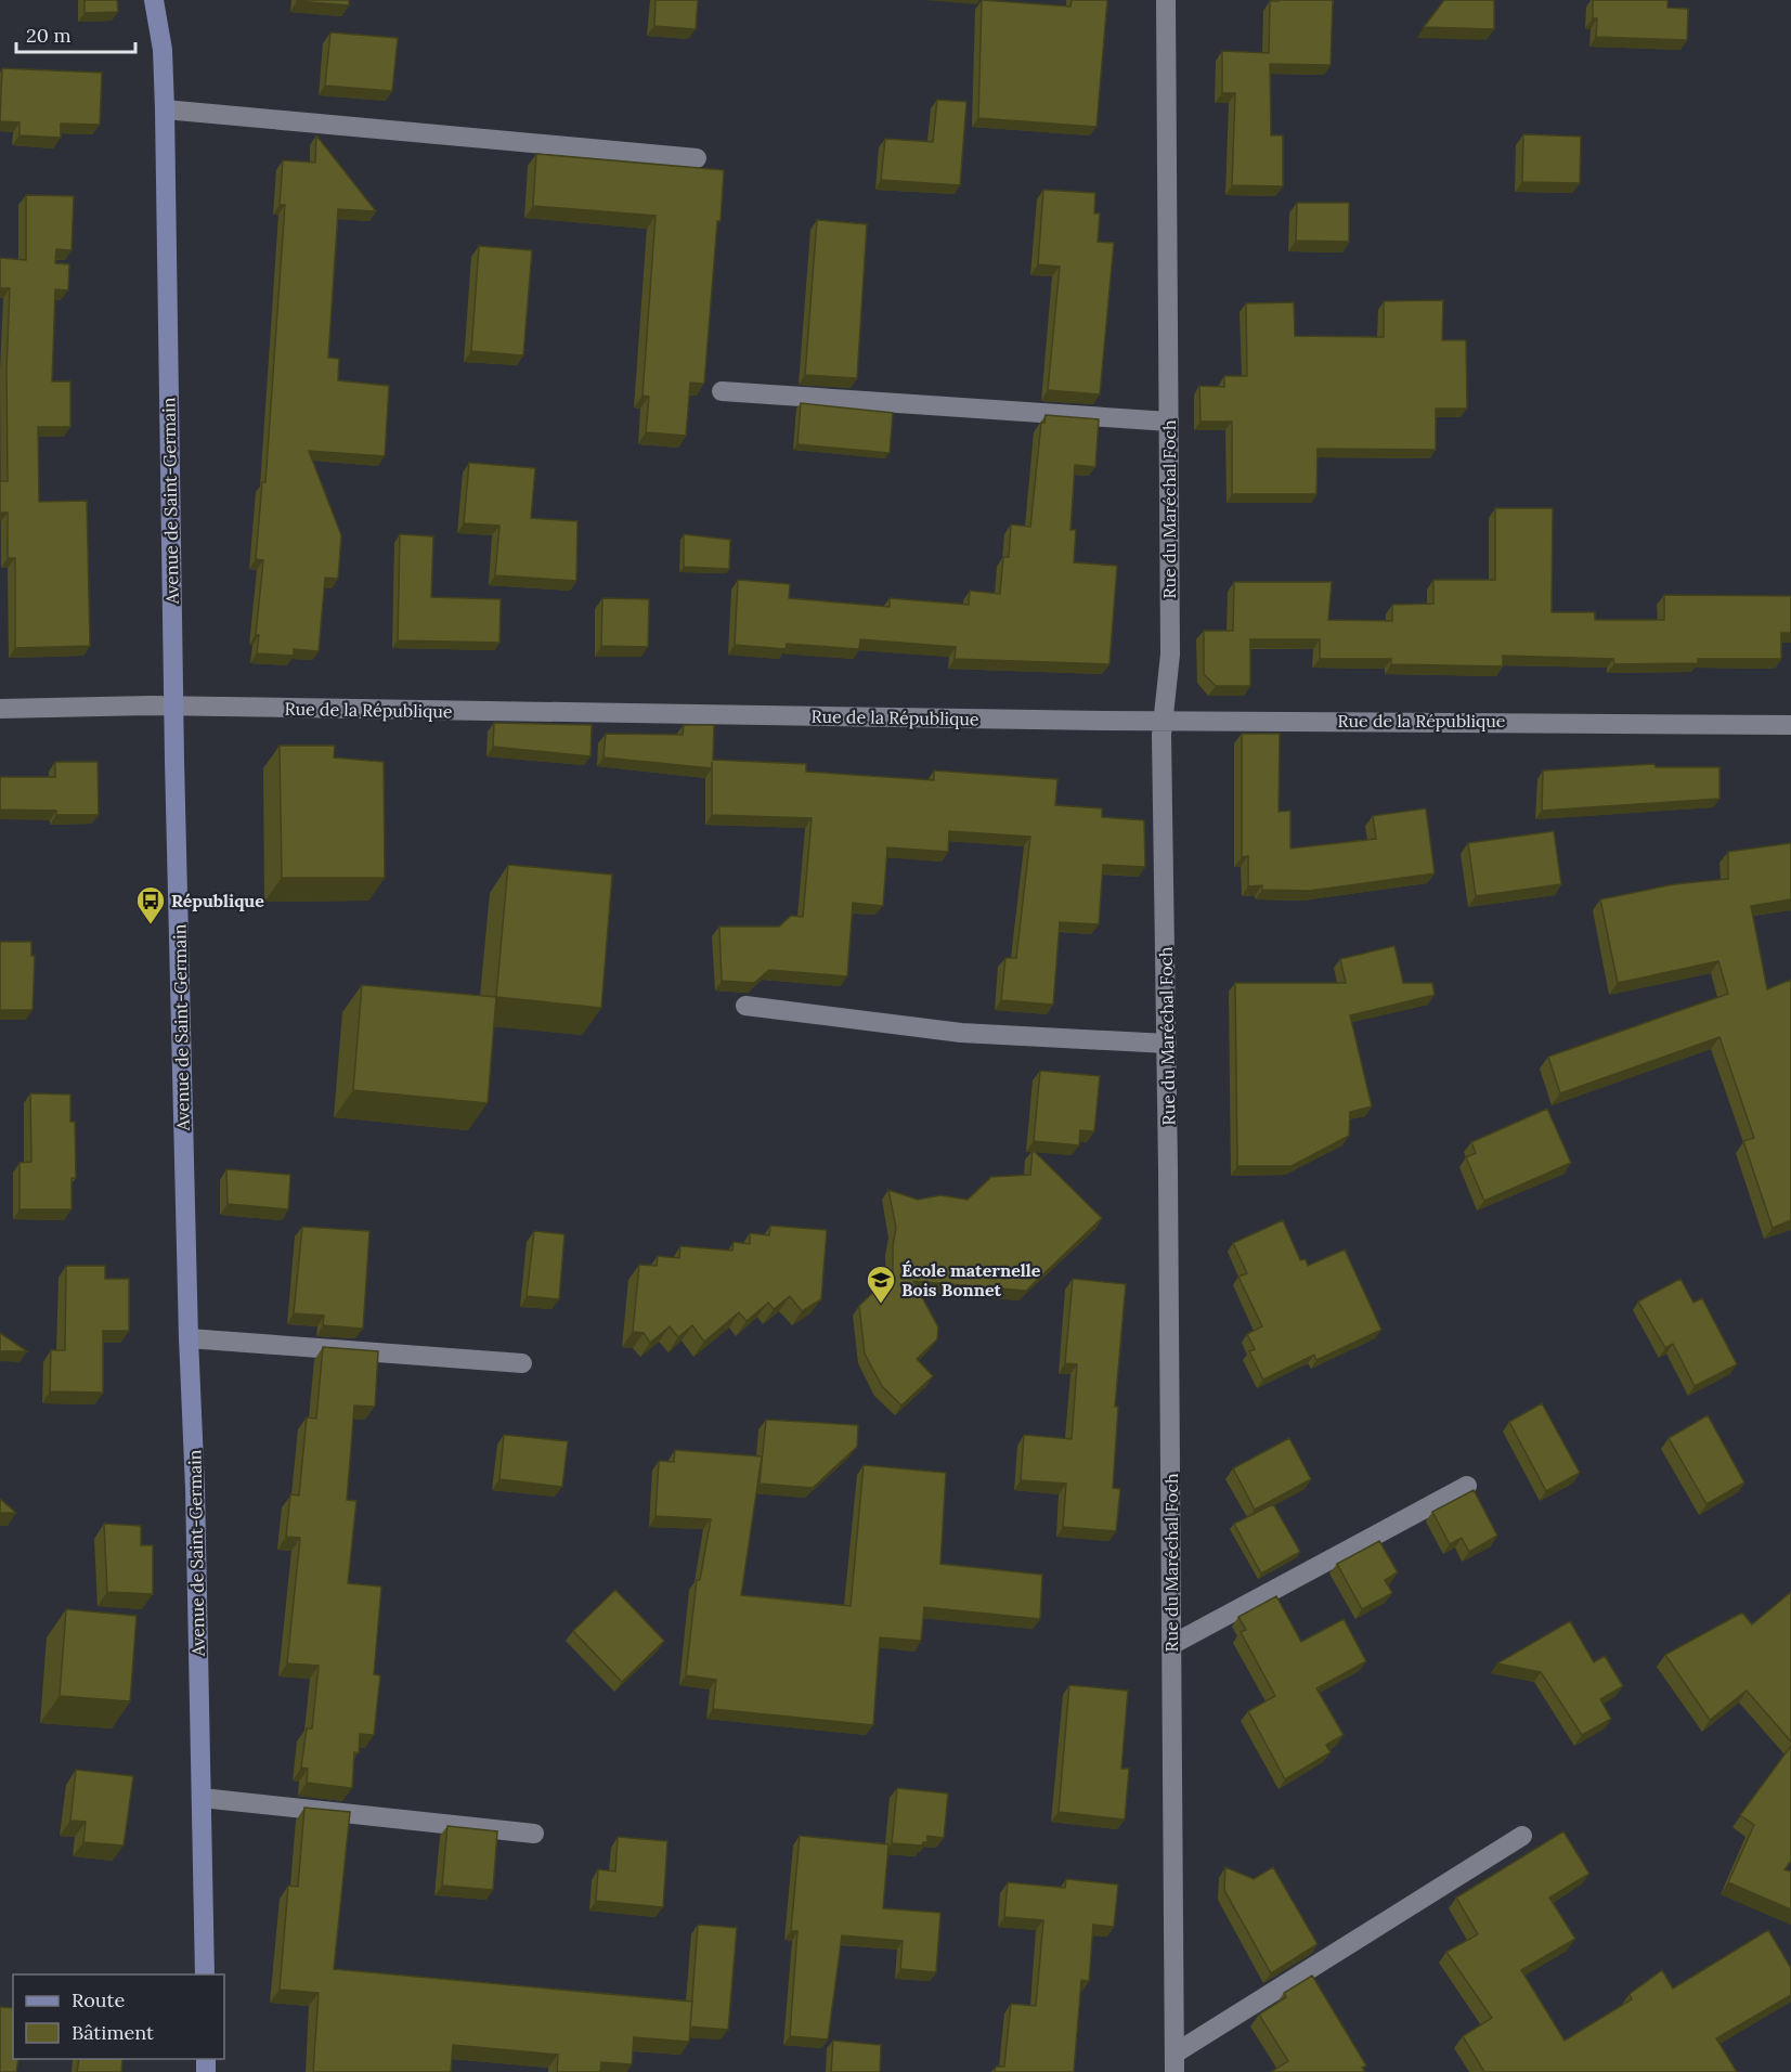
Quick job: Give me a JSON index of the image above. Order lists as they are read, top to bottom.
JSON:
{
  "streets": {
    "main road": ["Avenue de Saint-Germain"],
    "street": ["Rue du Maréchal Foch", "Rue de la République"]
  },
  "crossings": [
    ["Avenue de Saint-Germain", "Rue de la République"],
    ["Rue du Maréchal Foch", "Rue de la République"]
  ],
  "places": {
    "bus stop": ["République"],
    "school or university": ["École maternelle Bois Bonnet"]
  },
  "legend": ["Route", "Bâtiment"],
  "scale_bar": "20 m"
}
